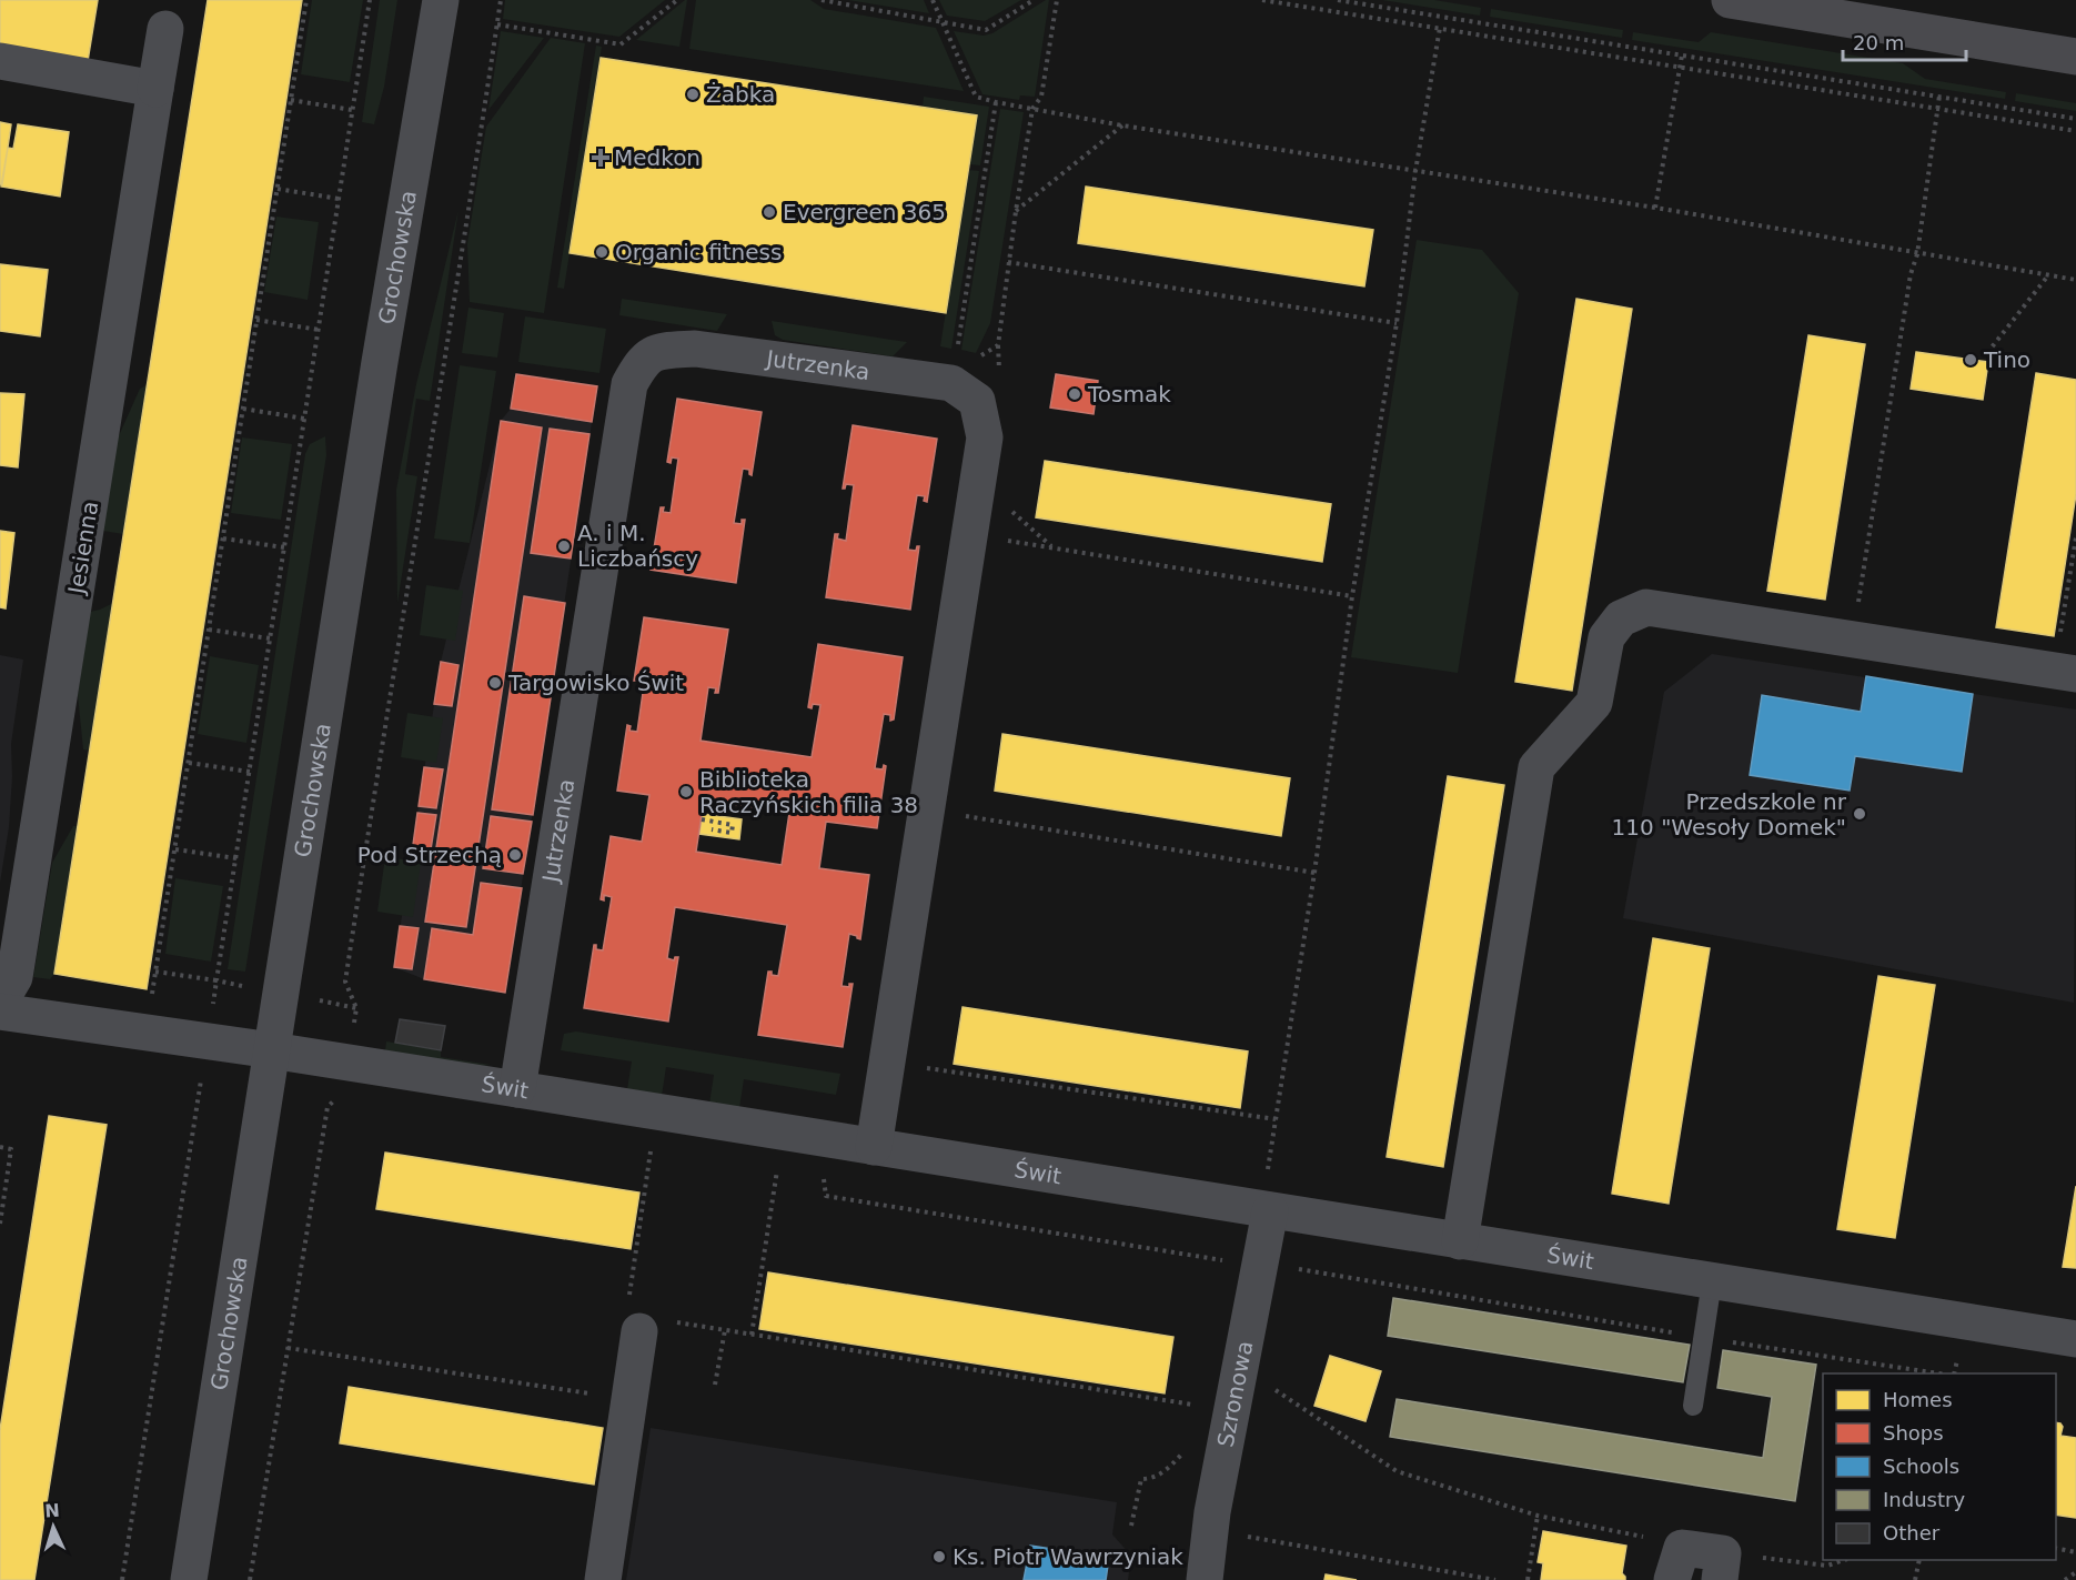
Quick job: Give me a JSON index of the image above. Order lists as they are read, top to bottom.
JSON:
{
  "streets": {
    "street": [
      "Grochowska",
      "Jutrzenka",
      "Jesienna",
      "Świt",
      "Szronowa"
    ]
  },
  "crossings": [
    ["Grochowska", "Świt"],
    ["Jutrzenka", "Świt"],
    ["Świt", "Szronowa"]
  ],
  "places": {
    "other": [
      "Żabka",
      "Evergreen 365",
      "Organic fitness",
      "Tino",
      "Tosmak",
      "A. i M. Liczbańscy",
      "Targowisko Świt",
      "Biblioteka Raczyńskich filia 38",
      "Przedszkole nr 110 \"Wesoły Domek\"",
      "Pod Strzechą",
      "Ks. Piotr Wawrzyniak"
    ],
    "health": ["Medkon"]
  },
  "legend": [
    "Homes",
    "Shops",
    "Schools",
    "Industry",
    "Other"
  ],
  "scale_bar": "20 m",
  "north": "top"
}
